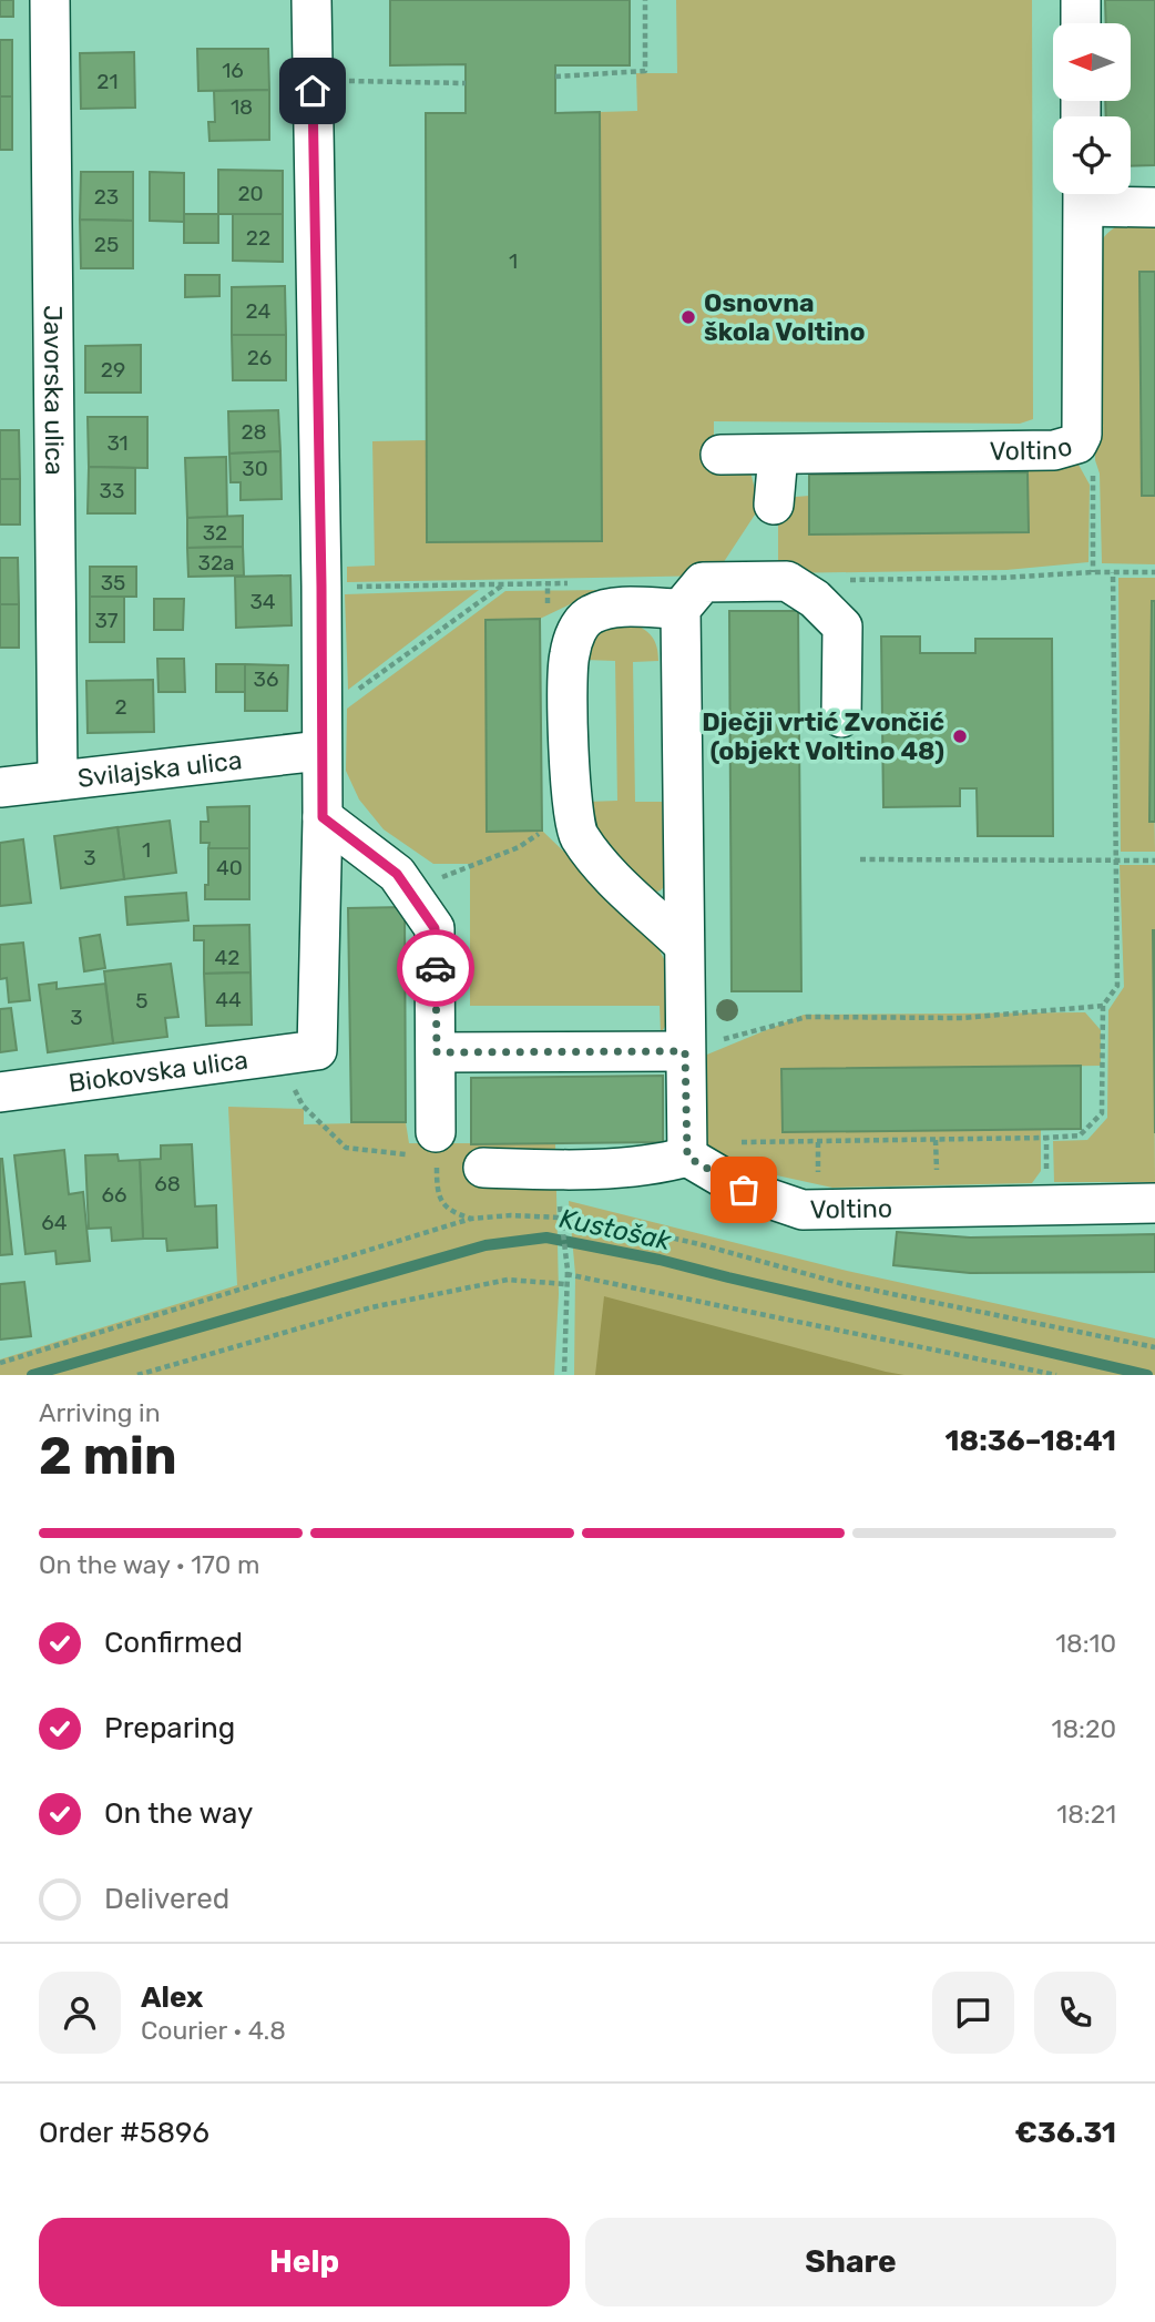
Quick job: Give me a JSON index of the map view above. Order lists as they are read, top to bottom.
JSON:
{
  "streets": {
    "street": [
      "Javorska ulica",
      "Voltino",
      "Svilajska ulica",
      "Biokovska ulica"
    ]
  },
  "crossings": [
    ["Javorska ulica", "Svilajska ulica"]
  ],
  "water": ["Kustošak"],
  "places": ["Osnovna škola Voltino", "Dječji vrtić Zvončić (objekt Voltino 48)"],
  "house_numbers": [
    "16",
    "21",
    "18",
    "20",
    "23",
    "22",
    "25",
    "1",
    "24",
    "26",
    "29",
    "28",
    "31",
    "30",
    "33",
    "32",
    "32a",
    "35",
    "34",
    "37",
    "36",
    "2",
    "1",
    "3",
    "40",
    "42",
    "44",
    "5",
    "3",
    "68",
    "66",
    "64"
  ],
  "north": "left",
  "page": {
    "heading": ["2 min", "Arriving in", "18:36–18:41"],
    "panel": [
      "Alex",
      "Courier · 4.8",
      "Order #5896",
      "€36.31"
    ],
    "bar": "On the way · 170 m",
    "list": [
      ["Confirmed", "18:10"],
      ["Preparing", "18:20"],
      ["On the way", "18:21"],
      "Delivered"
    ],
    "buttons": ["Help", "Share"]
  }
}
